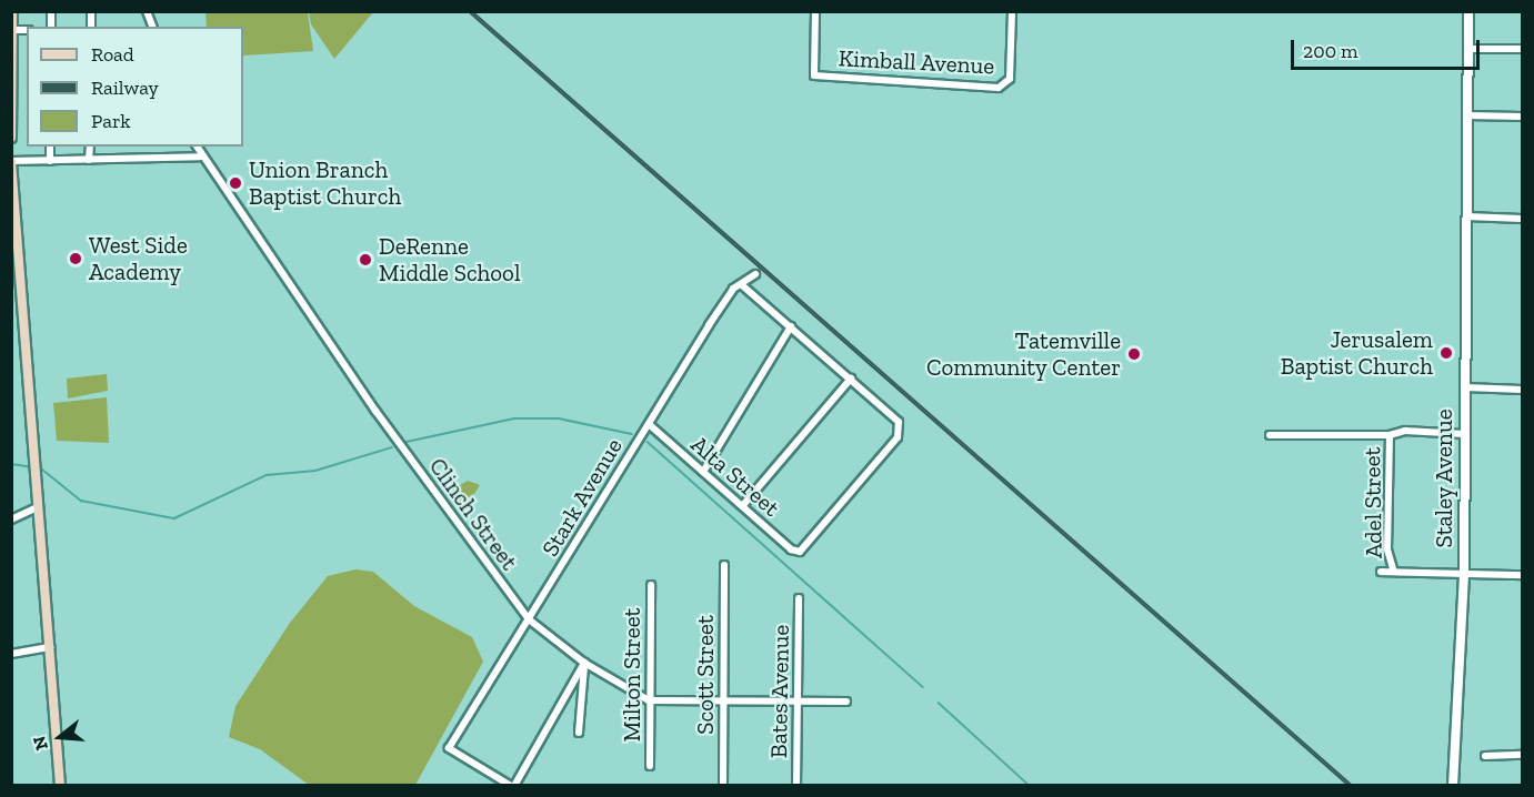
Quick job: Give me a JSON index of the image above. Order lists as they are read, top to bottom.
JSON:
{
  "streets": {
    "street": [
      "Kimball Avenue",
      "Alta Street",
      "Staley Avenue",
      "Stark Avenue",
      "Adel Street",
      "Clinch Street",
      "Milton Street",
      "Scott Street",
      "Bates Avenue"
    ]
  },
  "crossings": [
    ["Alta Street", "Stark Avenue"],
    ["Stark Avenue", "Clinch Street"],
    ["Clinch Street", "Milton Street"]
  ],
  "places": [
    "Union Branch Baptist Church",
    "West Side Academy",
    "DeRenne Middle School",
    "Jerusalem Baptist Church",
    "Tatemville Community Center"
  ],
  "legend": ["Road", "Railway", "Park"],
  "scale_bar": "200 m",
  "north": "left"
}
